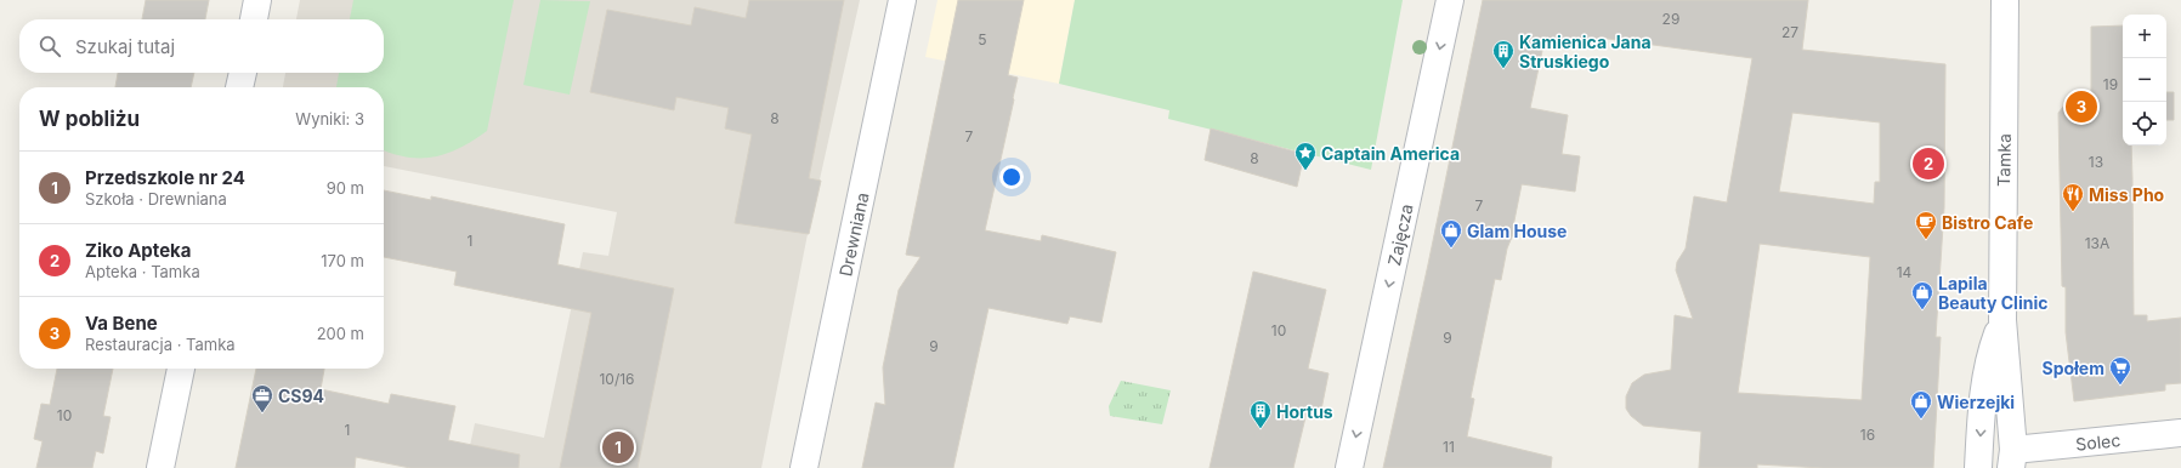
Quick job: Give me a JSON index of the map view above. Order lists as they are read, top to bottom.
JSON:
{
  "streets": {
    "street": [
      "Tamka",
      "Drewniana",
      "Zajęcza",
      "Solec"
    ]
  },
  "crossings": [
    ["Tamka", "Solec"]
  ],
  "one_way": ["Zajęcza"],
  "places": {
    "building": ["Kamienica Jana Struskiego", "Hortus"],
    "place": ["Captain America"],
    "restaurant": ["Miss Pho"],
    "cafe": ["Bistro Cafe"],
    "shop": ["Glam House", "Lapila Beauty Clinic", "Wierzejki"],
    "supermarket": ["Społem"],
    "office": ["CS94"]
  },
  "house_numbers": [
    "29",
    "27",
    "5",
    "19",
    "8",
    "7",
    "8",
    "13",
    "7",
    "1",
    "13A",
    "14",
    "10",
    "9",
    "9",
    "10/16",
    "10",
    "1",
    "16",
    "11"
  ],
  "page": {
    "map_buttons": ["+", "−"],
    "search": "Szukaj tutaj",
    "heading": ["W pobliżu", "Wyniki: 3"],
    "pins": ["3", "2", "1"],
    "list": [
      {
        "mark": "1",
        "name": "Przedszkole nr 24",
        "note": "Szkoła · Drewniana",
        "value": "90 m"
      },
      {
        "mark": "2",
        "name": "Ziko Apteka",
        "note": "Apteka · Tamka",
        "value": "170 m"
      },
      {
        "mark": "3",
        "name": "Va Bene",
        "note": "Restauracja · Tamka",
        "value": "200 m"
      }
    ]
  }
}
